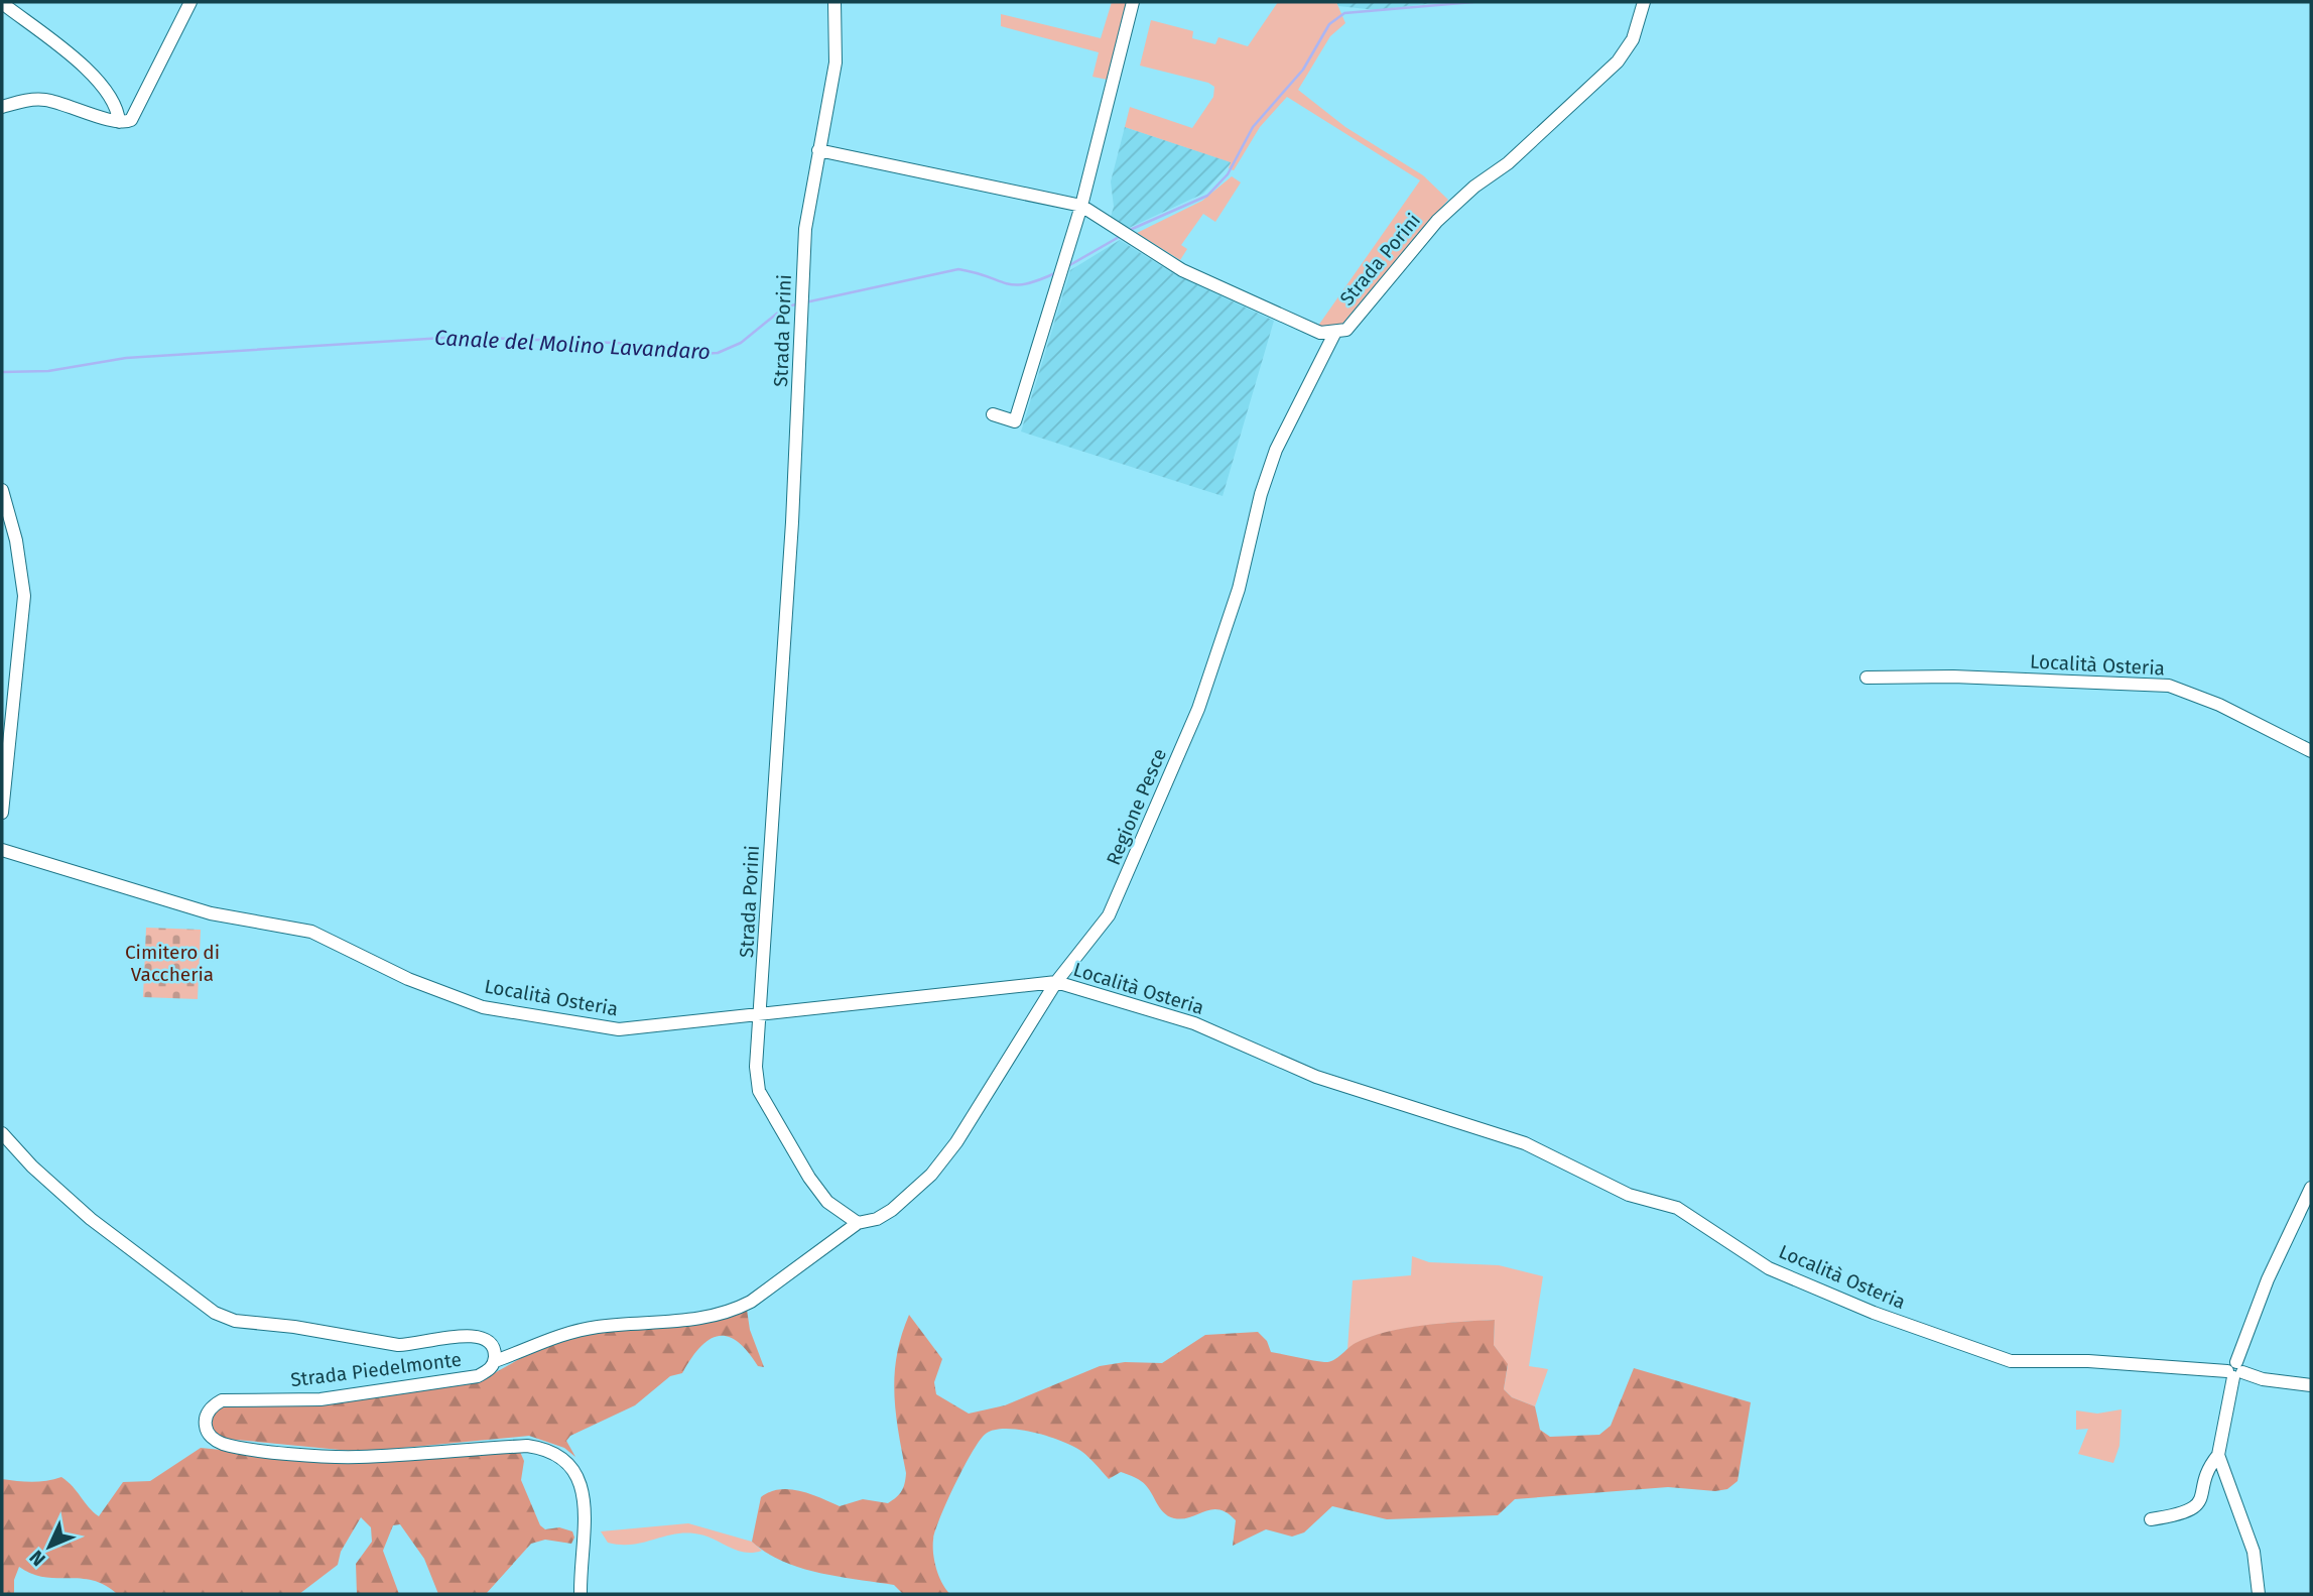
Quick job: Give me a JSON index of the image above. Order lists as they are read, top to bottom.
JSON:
{
  "streets": {
    "street": [
      "Strada Porini",
      "Località Osteria",
      "Regione Pesce",
      "Strada Piedelmonte"
    ]
  },
  "crossings": [
    ["Strada Porini", "Località Osteria"],
    ["Strada Porini", "Regione Pesce"],
    ["Località Osteria", "Regione Pesce"]
  ],
  "water": ["Canale del Molino Lavandaro"],
  "parks": ["Cimitero di Vaccheria"],
  "north": "bottom left"
}
